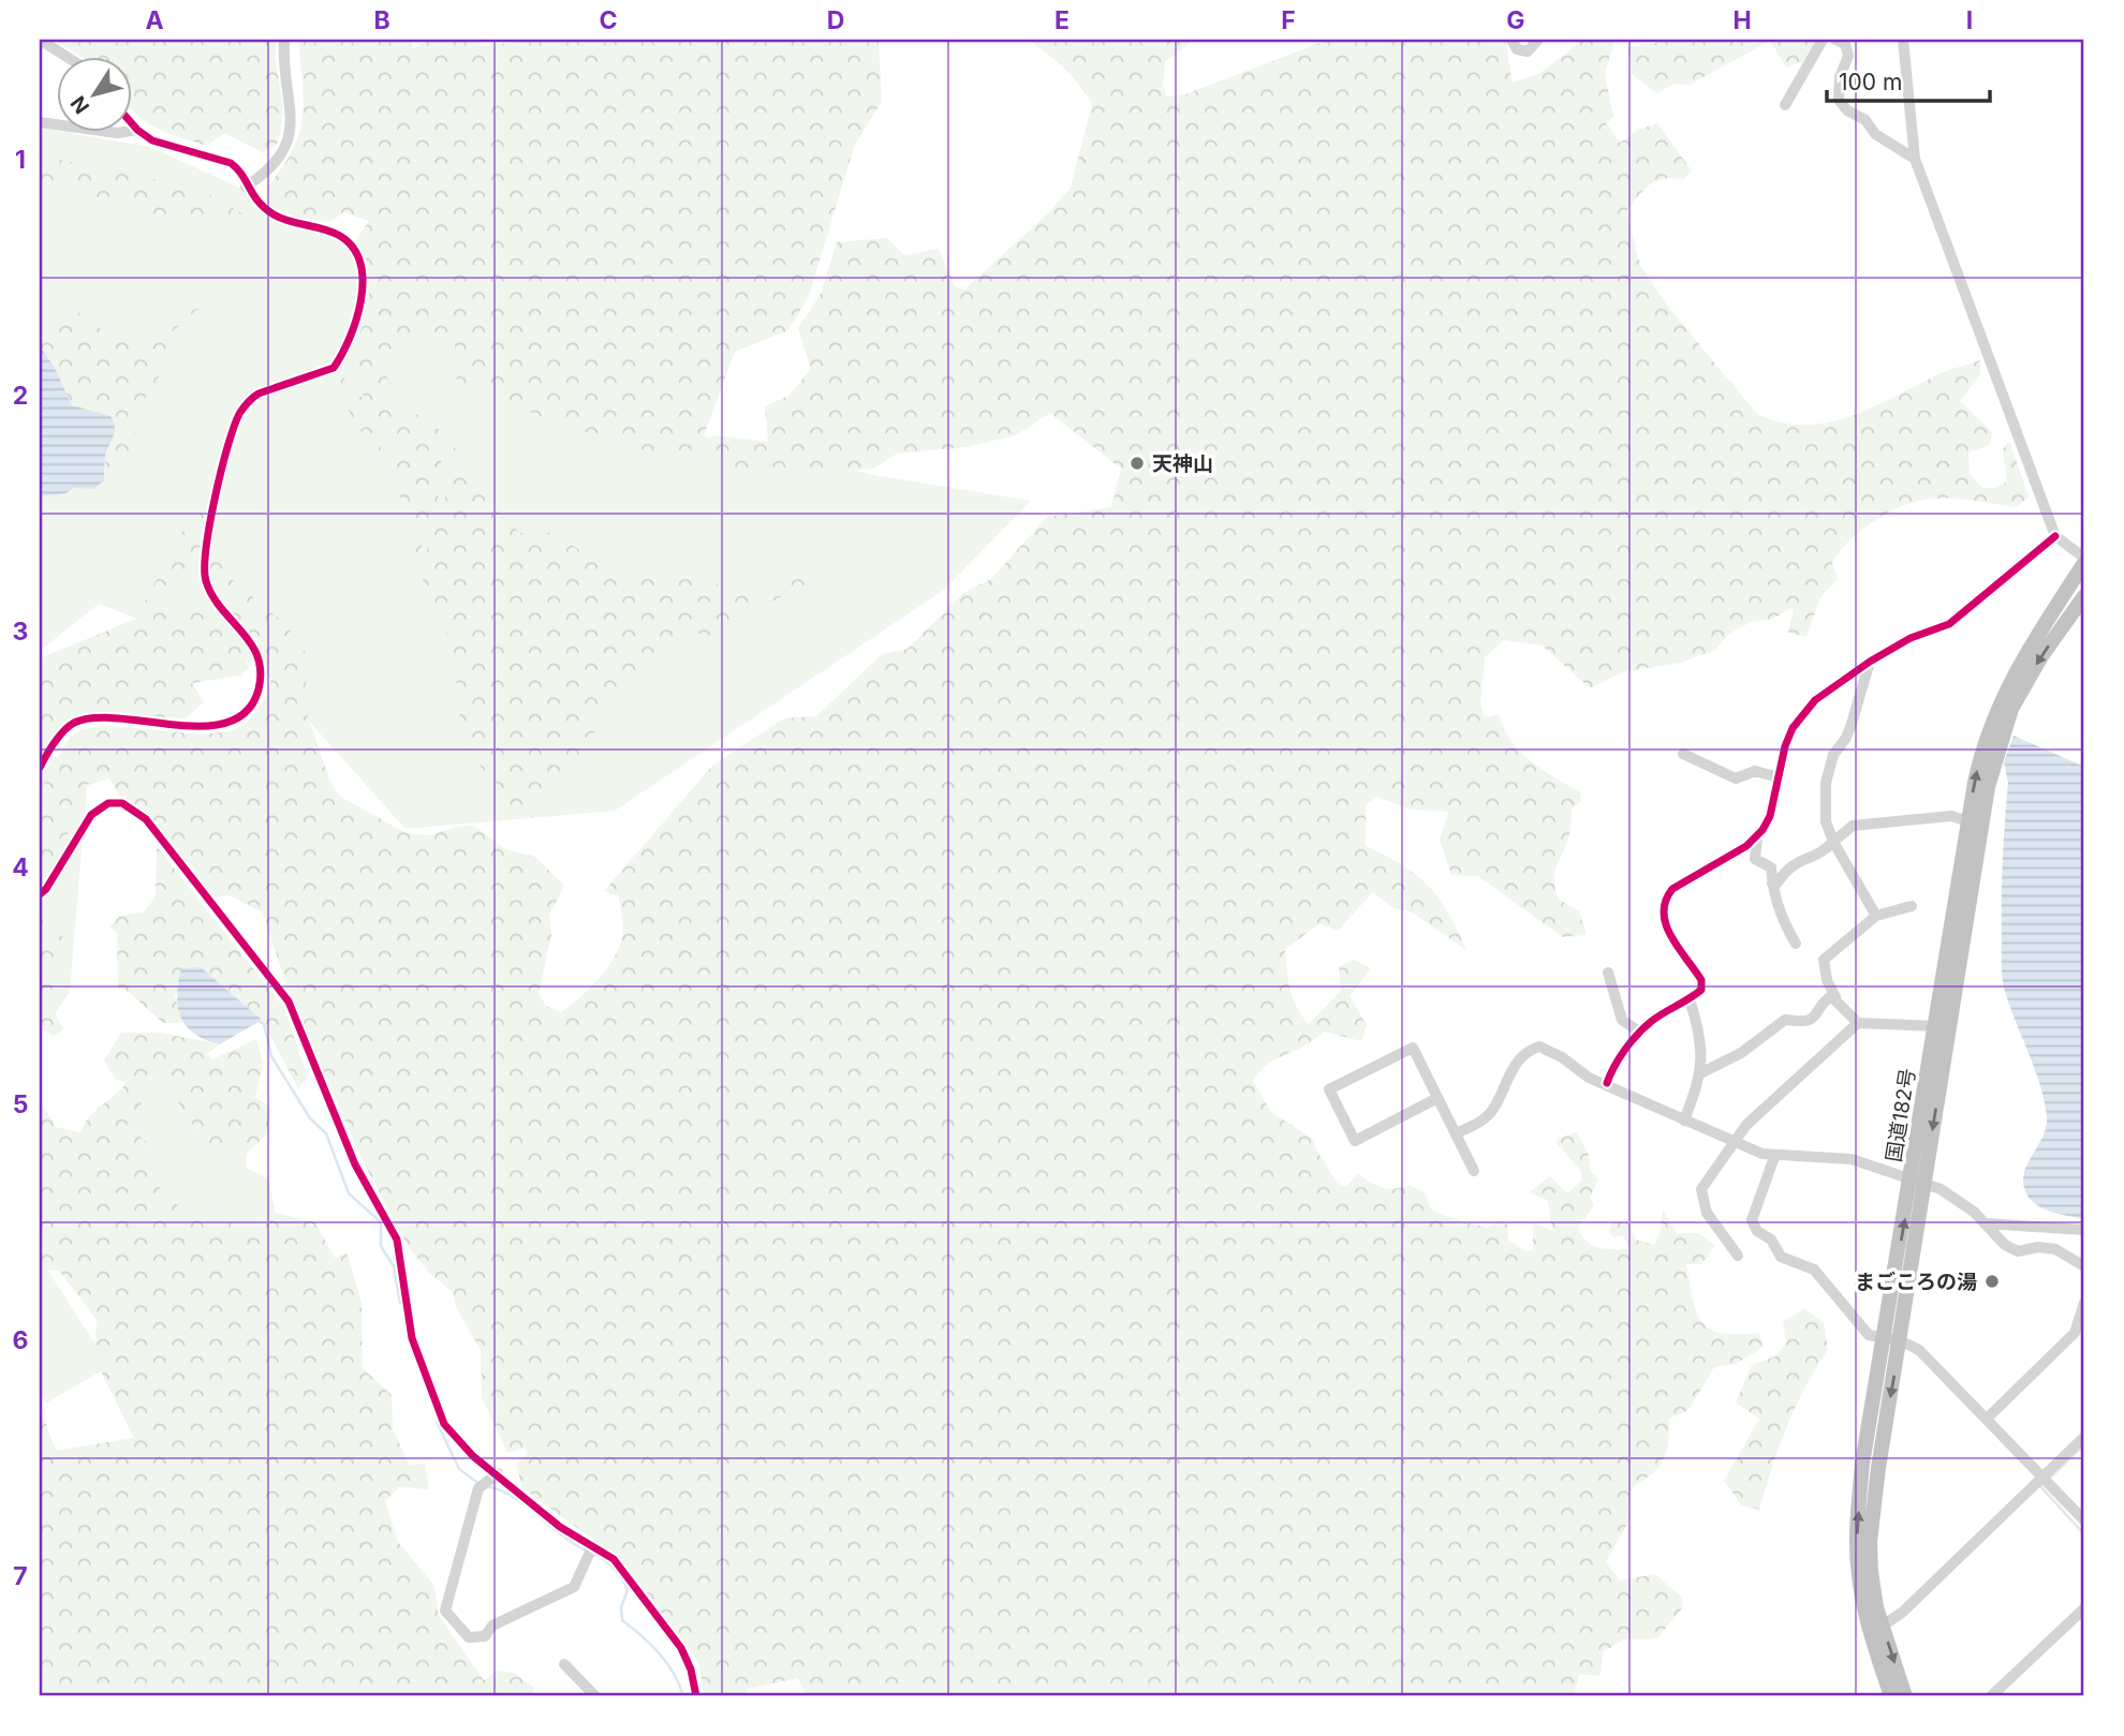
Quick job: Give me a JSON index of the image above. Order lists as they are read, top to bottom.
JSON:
{
  "streets": {
    "highway": ["国道182号"]
  },
  "places": ["天神山", "まごころの湯"],
  "scale_bar": "100 m",
  "north": "bottom left",
  "grid": {
    "columns": [
      "A",
      "B",
      "C",
      "D",
      "E",
      "F",
      "G",
      "H",
      "I"
    ],
    "rows": [
      "1",
      "2",
      "3",
      "4",
      "5",
      "6",
      "7"
    ]
  }
}
